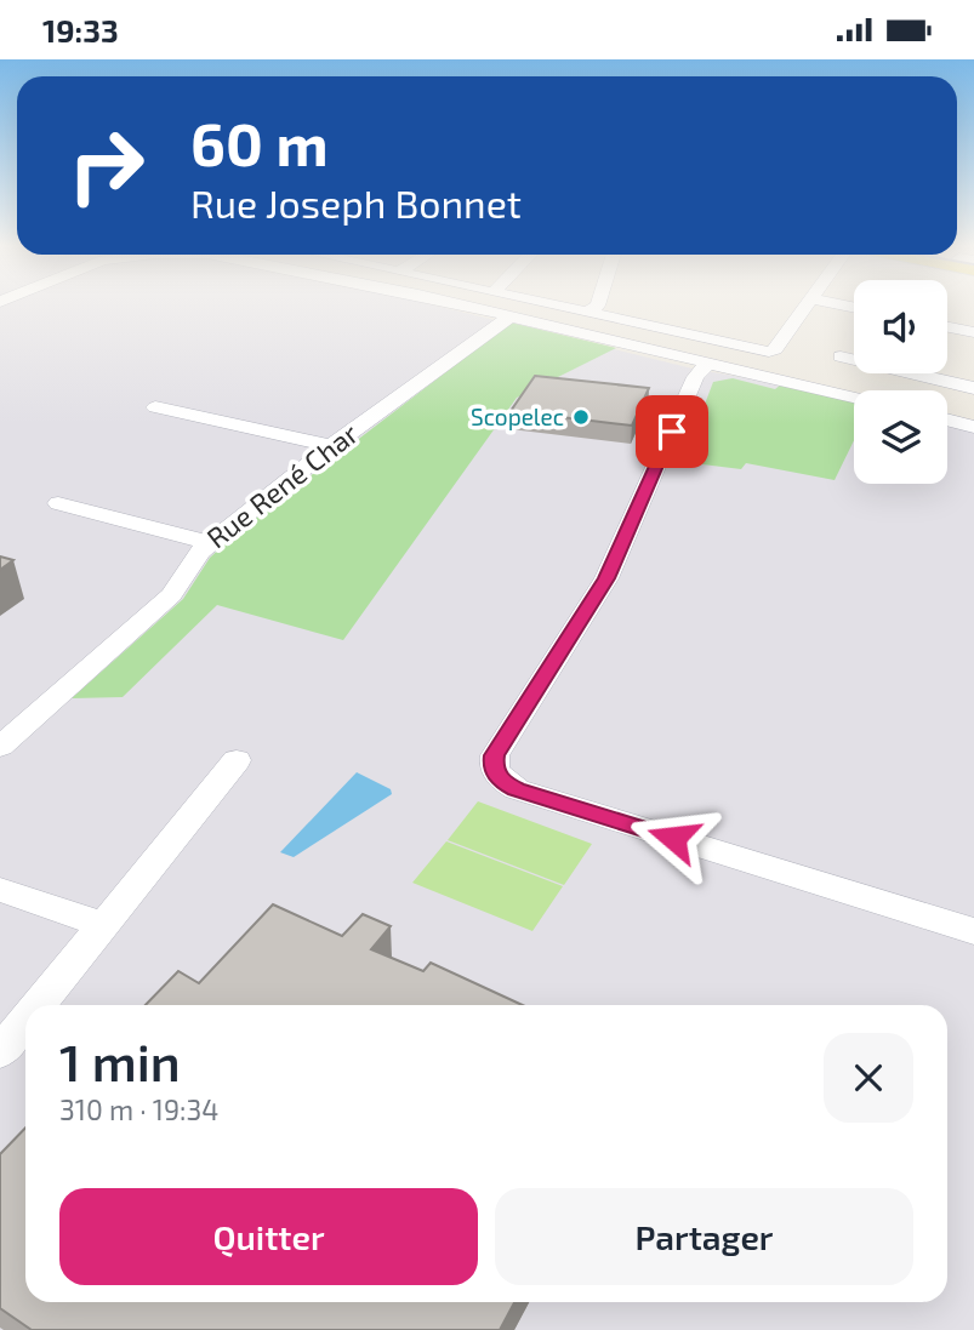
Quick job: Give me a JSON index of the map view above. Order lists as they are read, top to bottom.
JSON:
{
  "streets": {
    "street": ["Rue René Char"]
  },
  "places": ["Scopelec"],
  "page": {
    "status": "19:33",
    "turn": ["60 m", "Rue Joseph Bonnet"],
    "heading": ["1 min", "310 m · 19:34"],
    "buttons": ["Quitter", "Partager"]
  }
}
